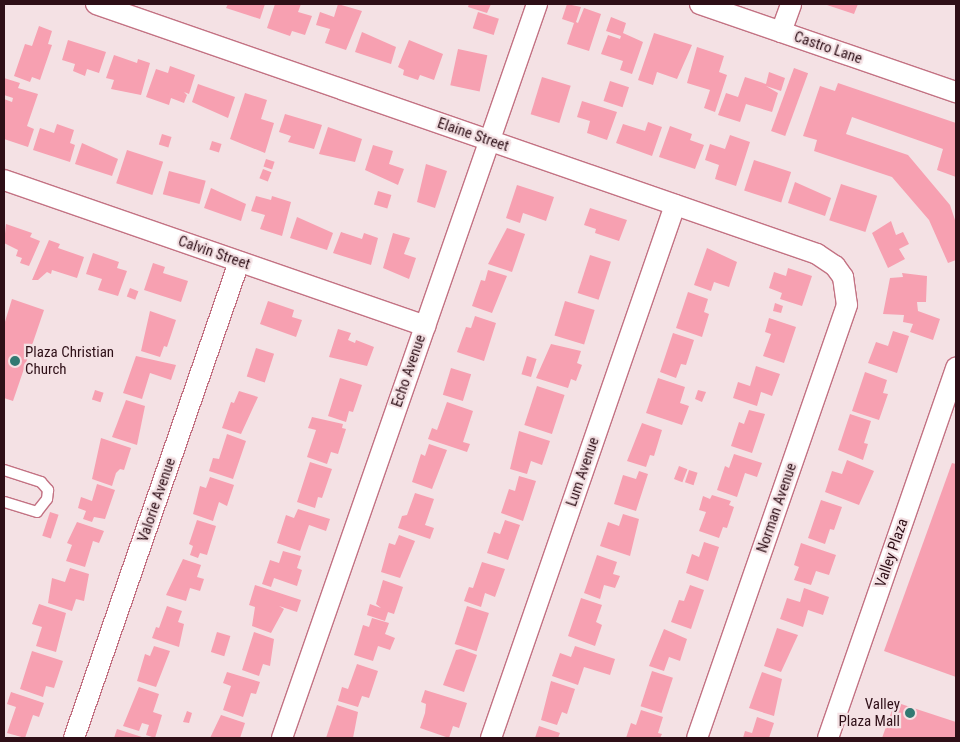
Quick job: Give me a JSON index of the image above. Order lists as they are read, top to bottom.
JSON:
{
  "streets": {
    "street": [
      "Castro Lane",
      "Elaine Street",
      "Calvin Street",
      "Echo Avenue",
      "Lum Avenue",
      "Valorie Avenue",
      "Norman Avenue",
      "Valley Plaza"
    ]
  },
  "crossings": [
    ["Elaine Street", "Echo Avenue"],
    ["Elaine Street", "Lum Avenue"],
    ["Elaine Street", "Norman Avenue"],
    ["Calvin Street", "Echo Avenue"],
    ["Calvin Street", "Valorie Avenue"]
  ],
  "places": ["Plaza Christian Church", "Valley Plaza Mall"]
}
